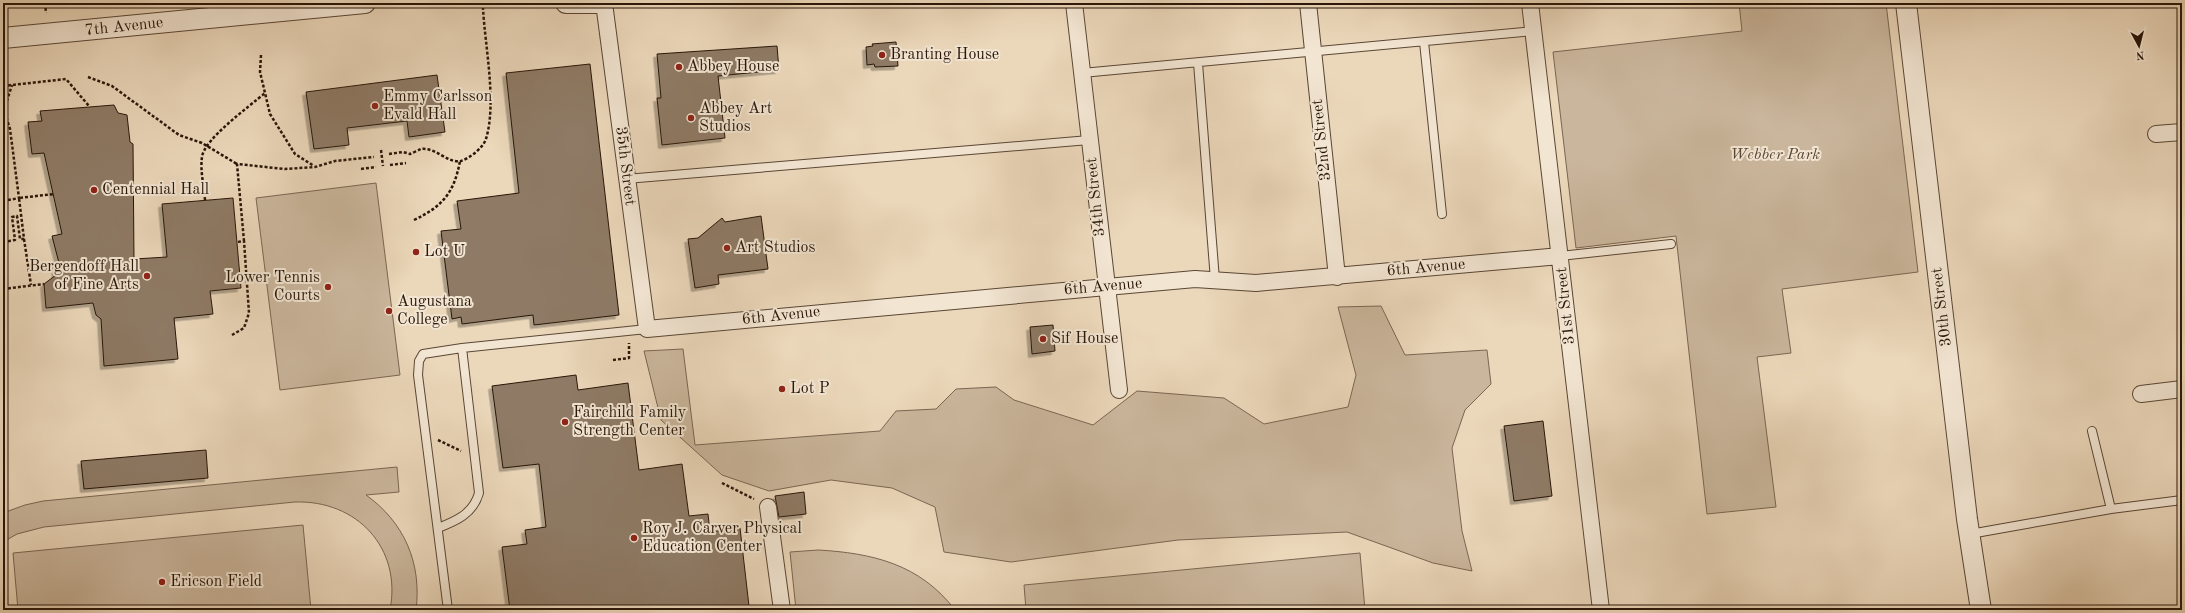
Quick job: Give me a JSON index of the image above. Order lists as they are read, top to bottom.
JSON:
{
  "streets": {
    "street": [
      "7th Avenue",
      "32nd Street",
      "35th Street",
      "34th Street",
      "6th Avenue",
      "31st Street",
      "30th Street"
    ]
  },
  "crossings": [
    ["32nd Street", "6th Avenue"],
    ["35th Street", "6th Avenue"],
    ["34th Street", "6th Avenue"],
    ["6th Avenue", "31st Street"]
  ],
  "parks": ["Webber Park"],
  "places": [
    "Branting House",
    "Abbey House",
    "Emmy Carlsson Evald Hall",
    "Abbey Art Studios",
    "Centennial Hall",
    "Art Studios",
    "Lot U",
    "Bergendoff Hall of Fine Arts",
    "Lower Tennis Courts",
    "Augustana College",
    "Sif House",
    "Lot P",
    "Fairchild Family Strength Center",
    "Roy J. Carver Physical Education Center",
    "Ericson Field"
  ],
  "north": "bottom"
}
